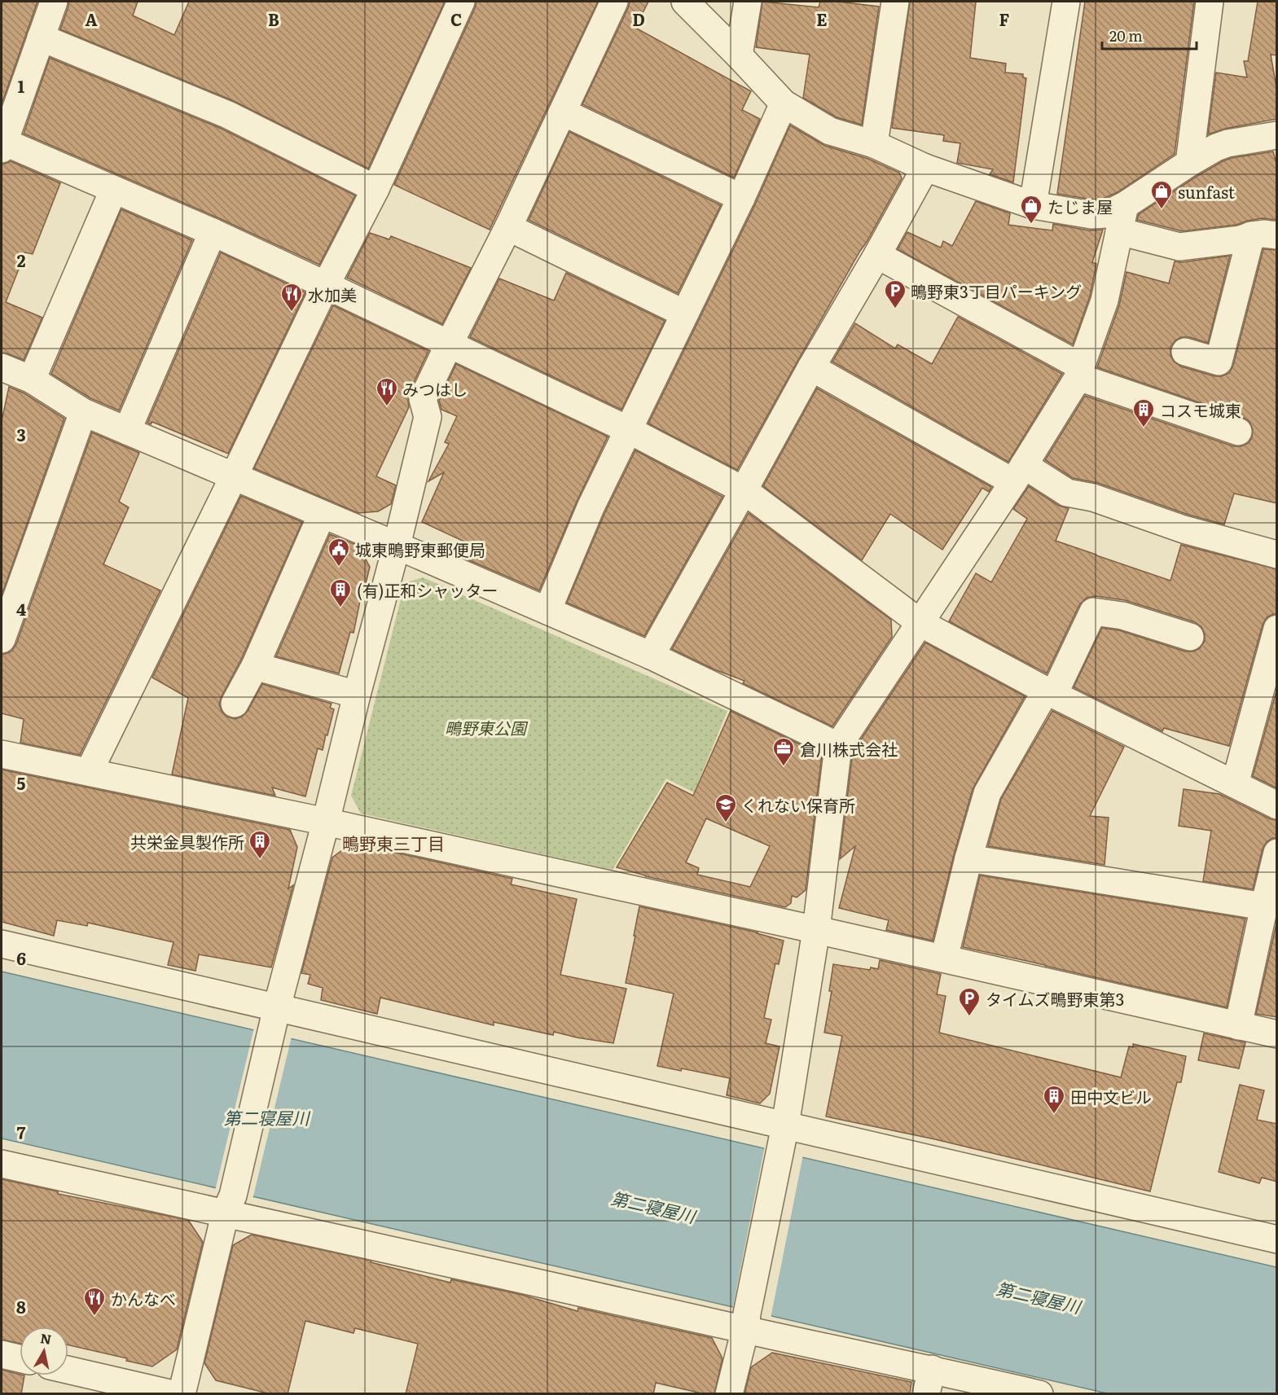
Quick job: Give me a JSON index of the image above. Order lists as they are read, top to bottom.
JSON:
{
  "districts": ["鴫野東三丁目"],
  "water": ["第二寝屋川"],
  "parks": ["鴫野東公園"],
  "places": {
    "shop": ["sunfast", "たじま屋"],
    "parking": ["鴫野東3丁目パーキング", "タイムズ鴫野東第3"],
    "restaurant": ["水加美", "みつはし", "かんなべ"],
    "building": [
      "コスモ城東",
      "(有)正和シャッター",
      "共栄金具製作所",
      "田中文ビル"
    ],
    "public building": ["城東鴫野東郵便局"],
    "office": ["倉川株式会社"],
    "school or university": ["くれない保育所"]
  },
  "scale_bar": "20 m",
  "north": "top",
  "grid": {
    "columns": [
      "A",
      "B",
      "C",
      "D",
      "E",
      "F"
    ],
    "rows": [
      "1",
      "2",
      "3",
      "4",
      "5",
      "6",
      "7",
      "8"
    ]
  }
}
